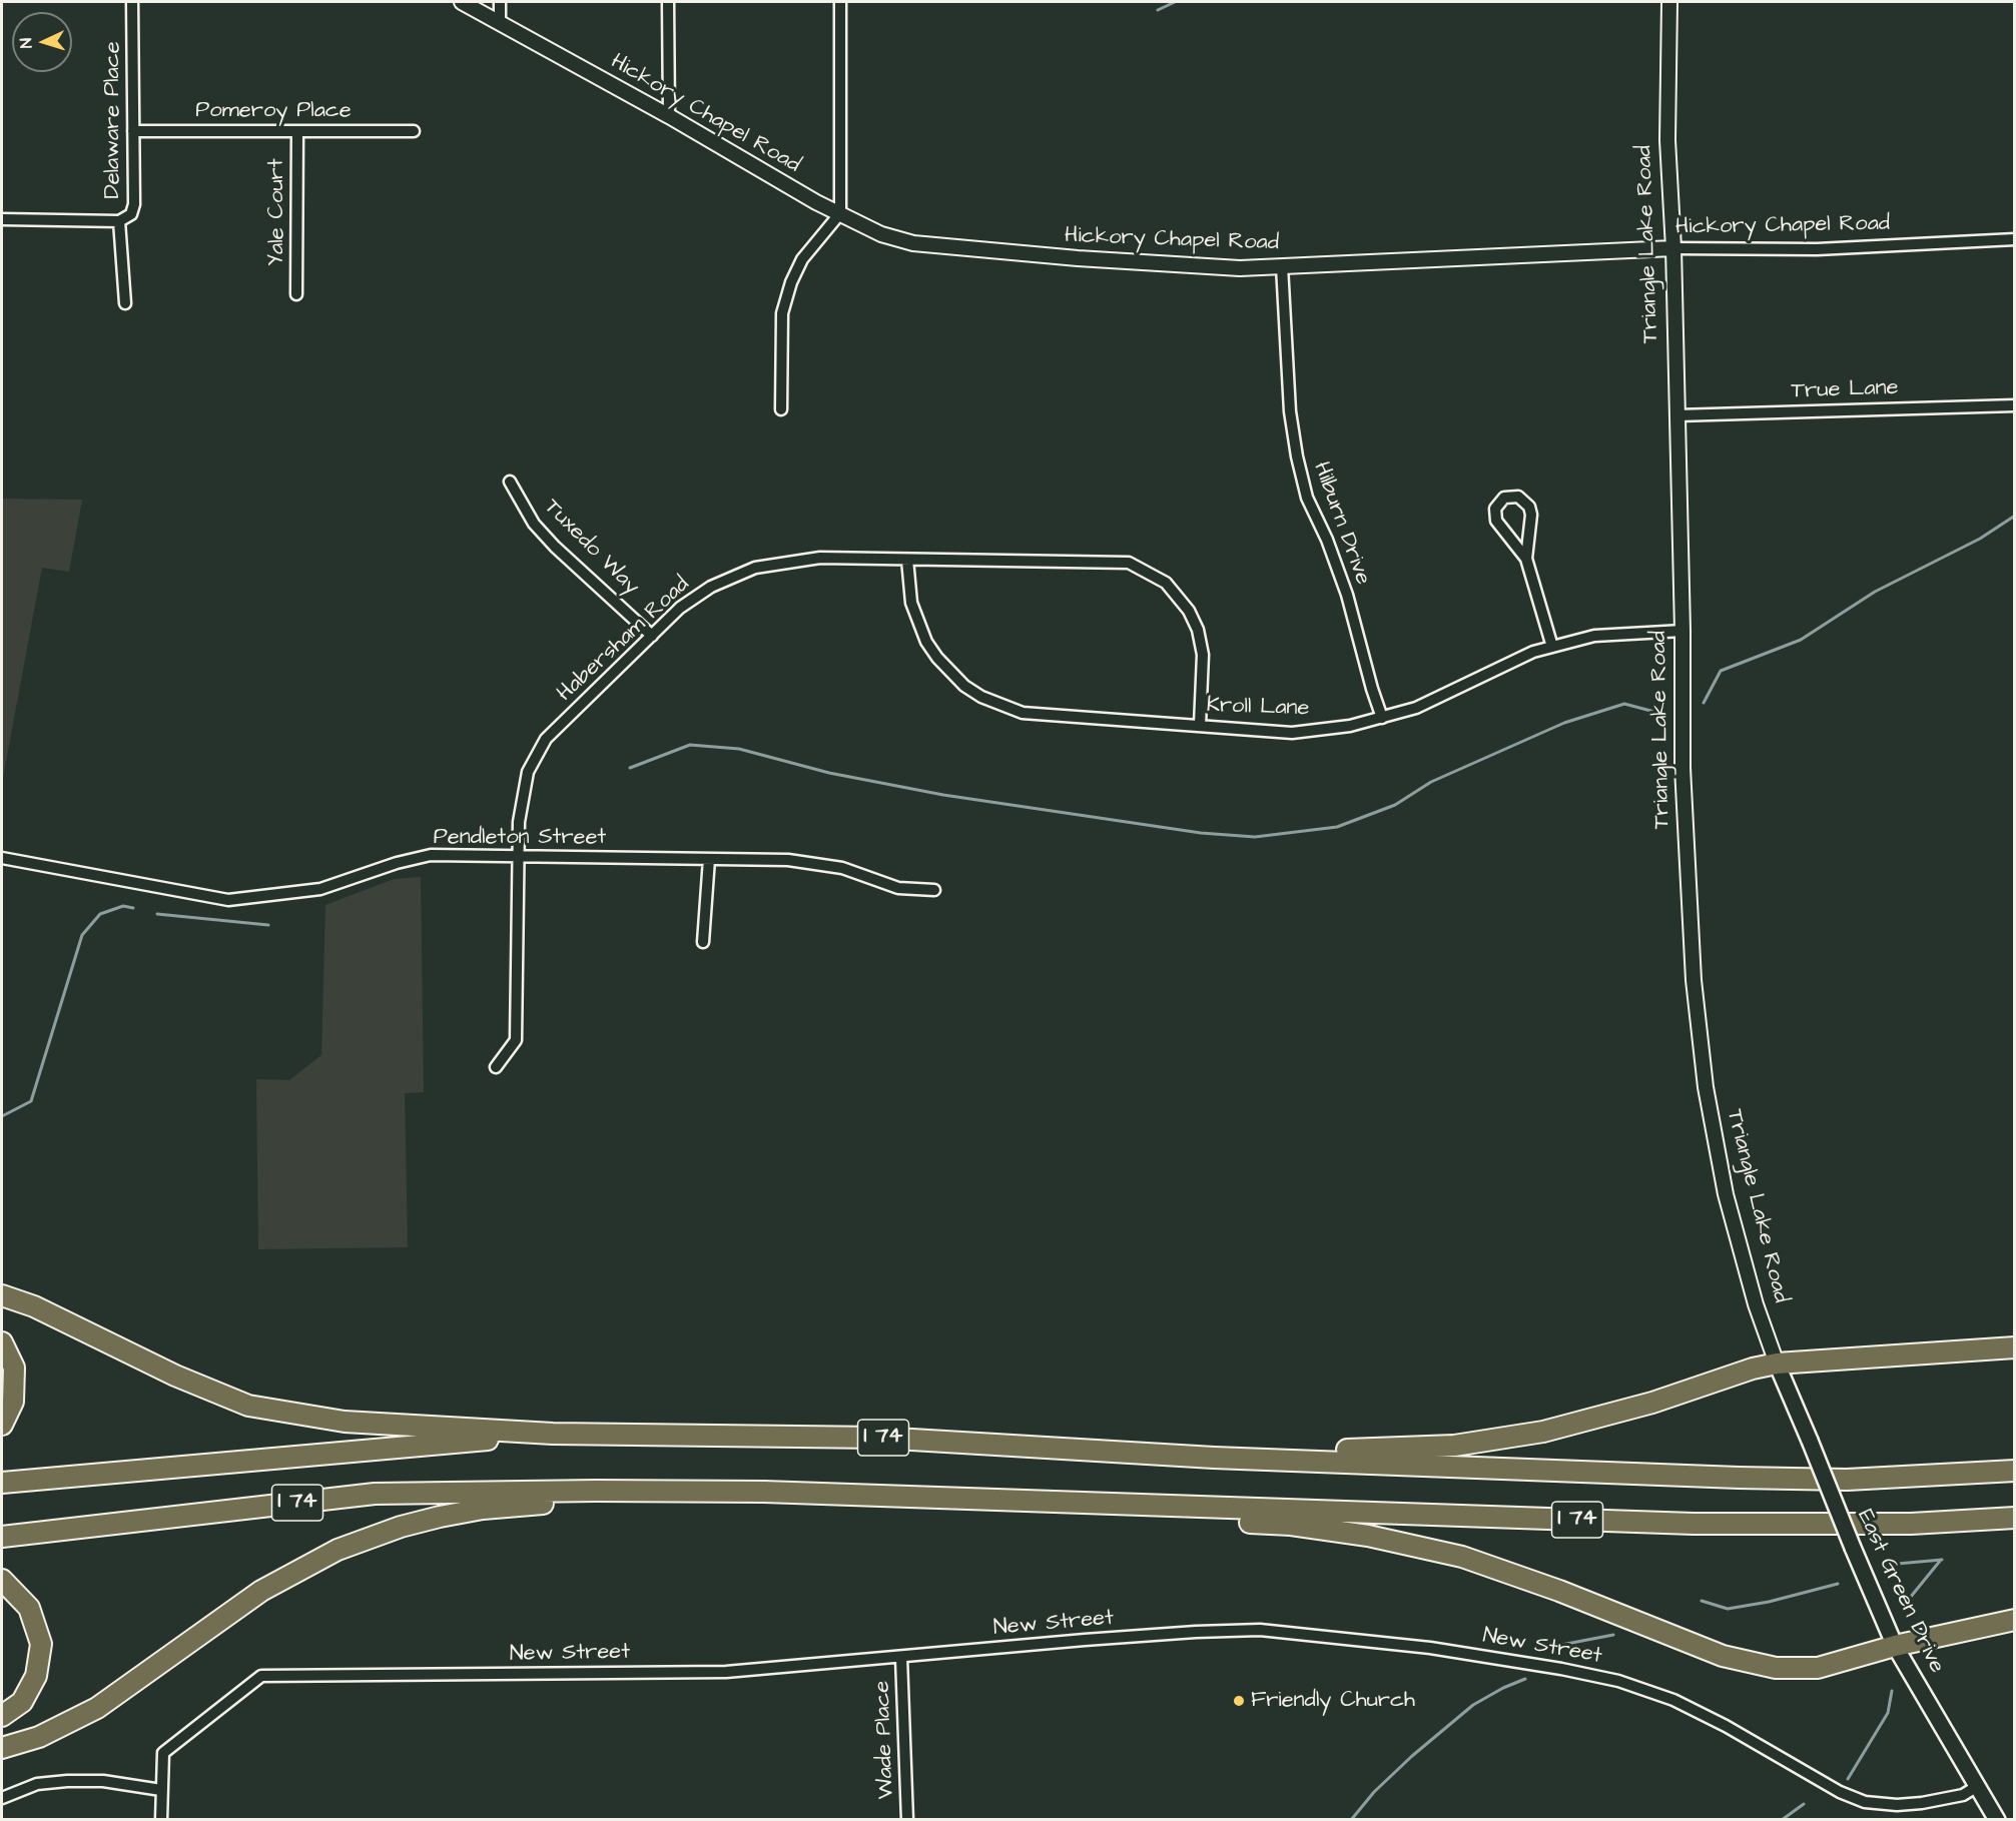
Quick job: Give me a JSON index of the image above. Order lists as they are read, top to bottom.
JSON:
{
  "streets": {
    "highway": ["I 74"],
    "main road": ["Triangle Lake Road", "East Green Drive"],
    "street": [
      "Pomeroy Place",
      "Hickory Chapel Road",
      "Delaware Place",
      "Yale Court",
      "True Lane",
      "Hilburn Drive",
      "Tuxedo Way",
      "Habersham Road",
      "Kroll Lane",
      "Pendleton Street",
      "New Street",
      "Wade Place"
    ]
  },
  "crossings": [
    ["Pomeroy Place", "Delaware Place"],
    ["Pomeroy Place", "Yale Court"],
    ["Hickory Chapel Road", "Triangle Lake Road"],
    ["Hickory Chapel Road", "Hilburn Drive"],
    ["Triangle Lake Road", "True Lane"],
    ["Triangle Lake Road", "Kroll Lane"],
    ["Triangle Lake Road", "East Green Drive"],
    ["Hilburn Drive", "Kroll Lane"],
    ["Tuxedo Way", "Habersham Road"],
    ["Habersham Road", "Kroll Lane"],
    ["Habersham Road", "Pendleton Street"],
    ["East Green Drive", "New Street"],
    ["New Street", "Wade Place"]
  ],
  "places": ["Friendly Church"],
  "north": "left"
}
